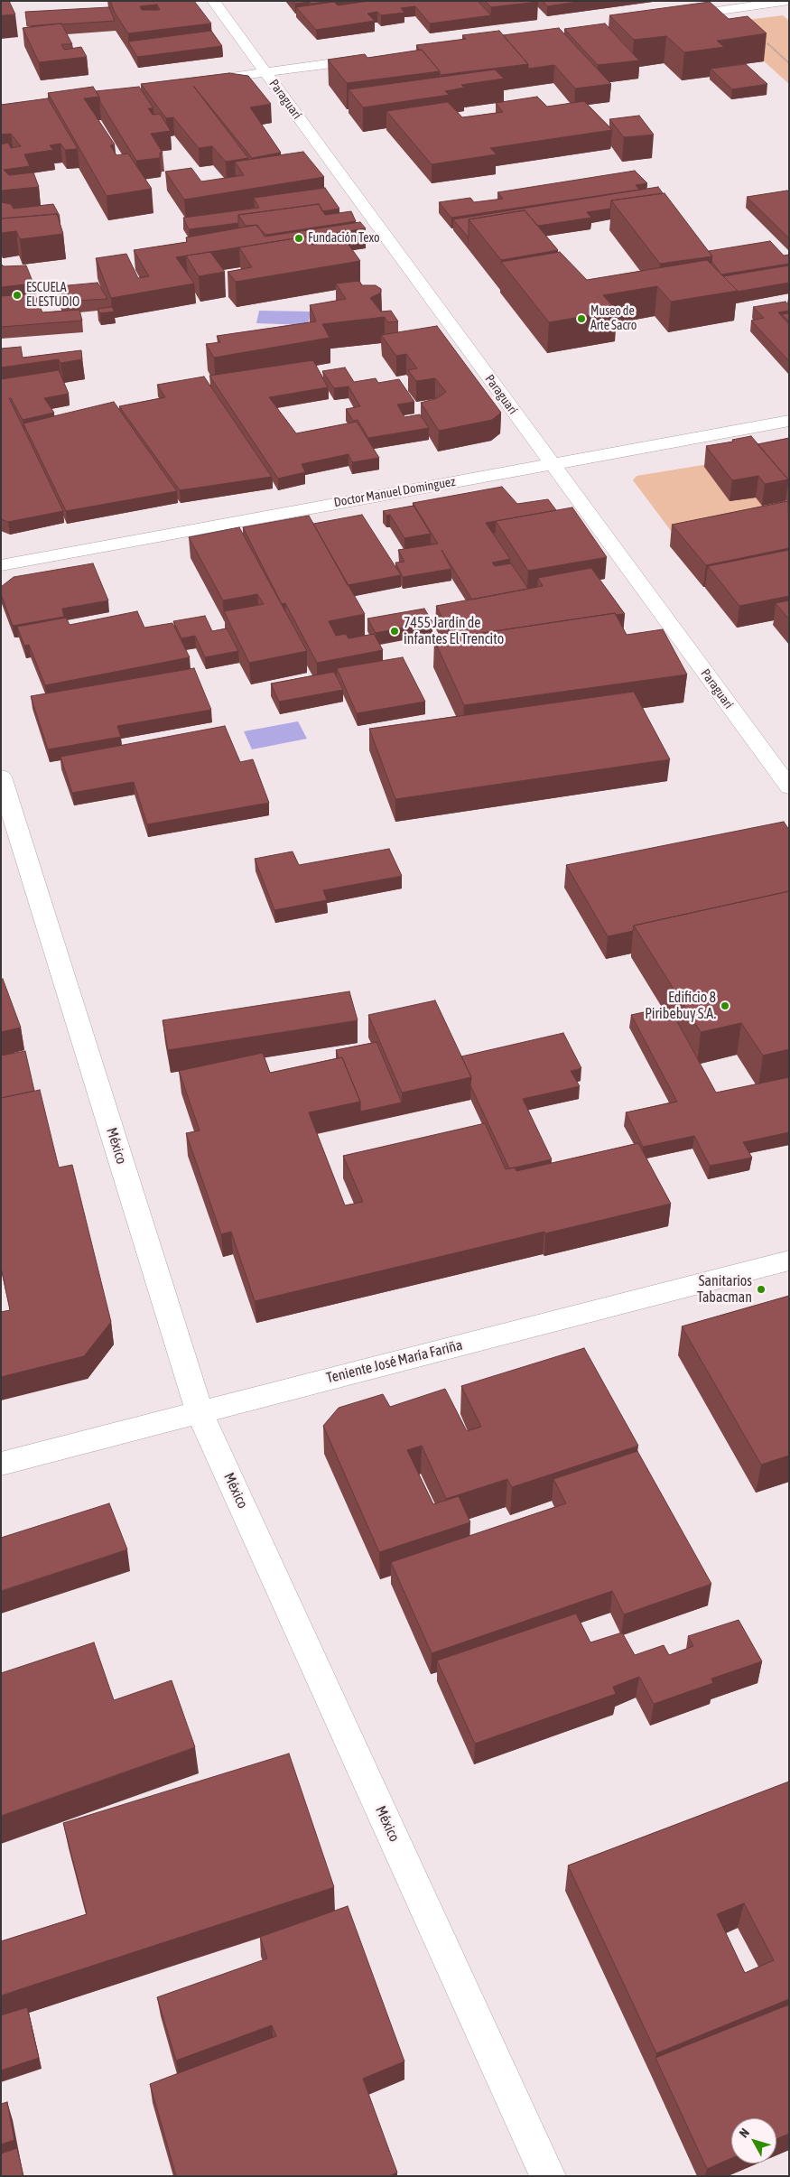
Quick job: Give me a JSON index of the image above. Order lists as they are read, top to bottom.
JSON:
{
  "streets": {
    "street": [
      "Paraguarí",
      "Doctor Manuel Dominguez",
      "México",
      "Teniente José María Fariña"
    ]
  },
  "crossings": [
    ["Paraguarí", "Doctor Manuel Dominguez"],
    ["México", "Teniente José María Fariña"]
  ],
  "places": [
    "Fundación Texo",
    "ESCUELA EL ESTUDIO",
    "Museo de Arte Sacro",
    "7455 Jardín de infantes El Trencito",
    "Edificio 8 Piribebuy S.A.",
    "Sanitarios Tabacman"
  ],
  "north": "top left"
}
